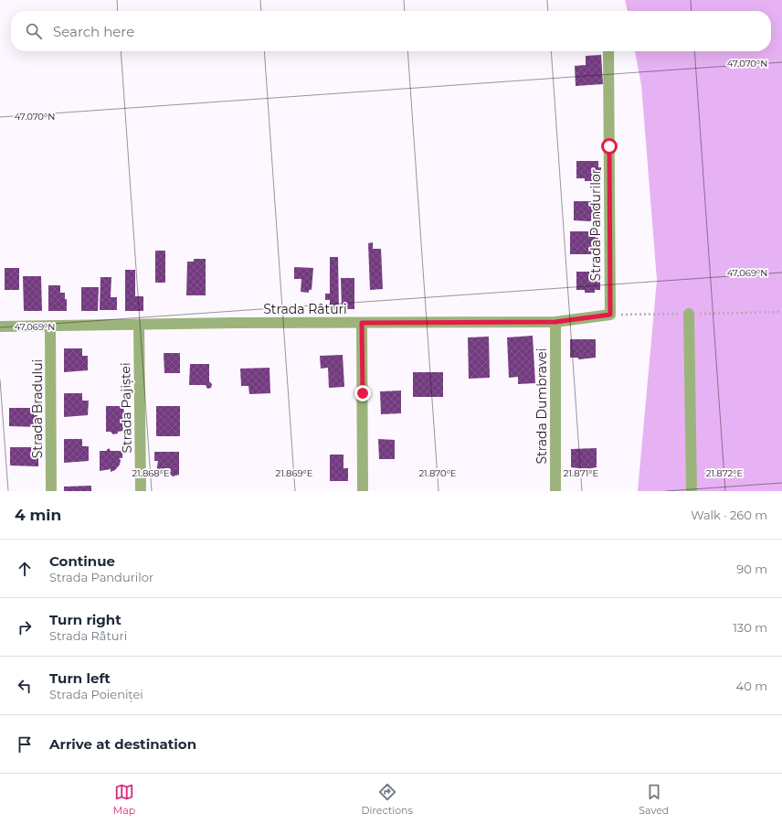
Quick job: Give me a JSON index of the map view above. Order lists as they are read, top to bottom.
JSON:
{
  "streets": {
    "street": [
      "Strada Pandurilor",
      "Strada Râturi",
      "Strada Dumbravei",
      "Strada Pajiștei",
      "Strada Bradului"
    ]
  },
  "crossings": [
    ["Strada Pandurilor", "Strada Râturi"],
    ["Strada Râturi", "Strada Dumbravei"],
    ["Strada Râturi", "Strada Pajiștei"],
    ["Strada Râturi", "Strada Bradului"]
  ],
  "page": {
    "search": "Search here",
    "heading": ["4 min", "Walk · 260 m"],
    "list": [
      ["Continue", "Strada Pandurilor", "90 m"],
      ["Turn right", "Strada Râturi", "130 m"],
      ["Turn left", "Strada Poieniței", "40 m"],
      "Arrive at destination"
    ],
    "nav": ["Map", "Directions", "Saved"]
  },
  "coordinates": [
    "47.070°N",
    "47.069°N",
    "21.868°E",
    "21.869°E",
    "21.870°E",
    "21.871°E",
    "21.872°E"
  ]
}
